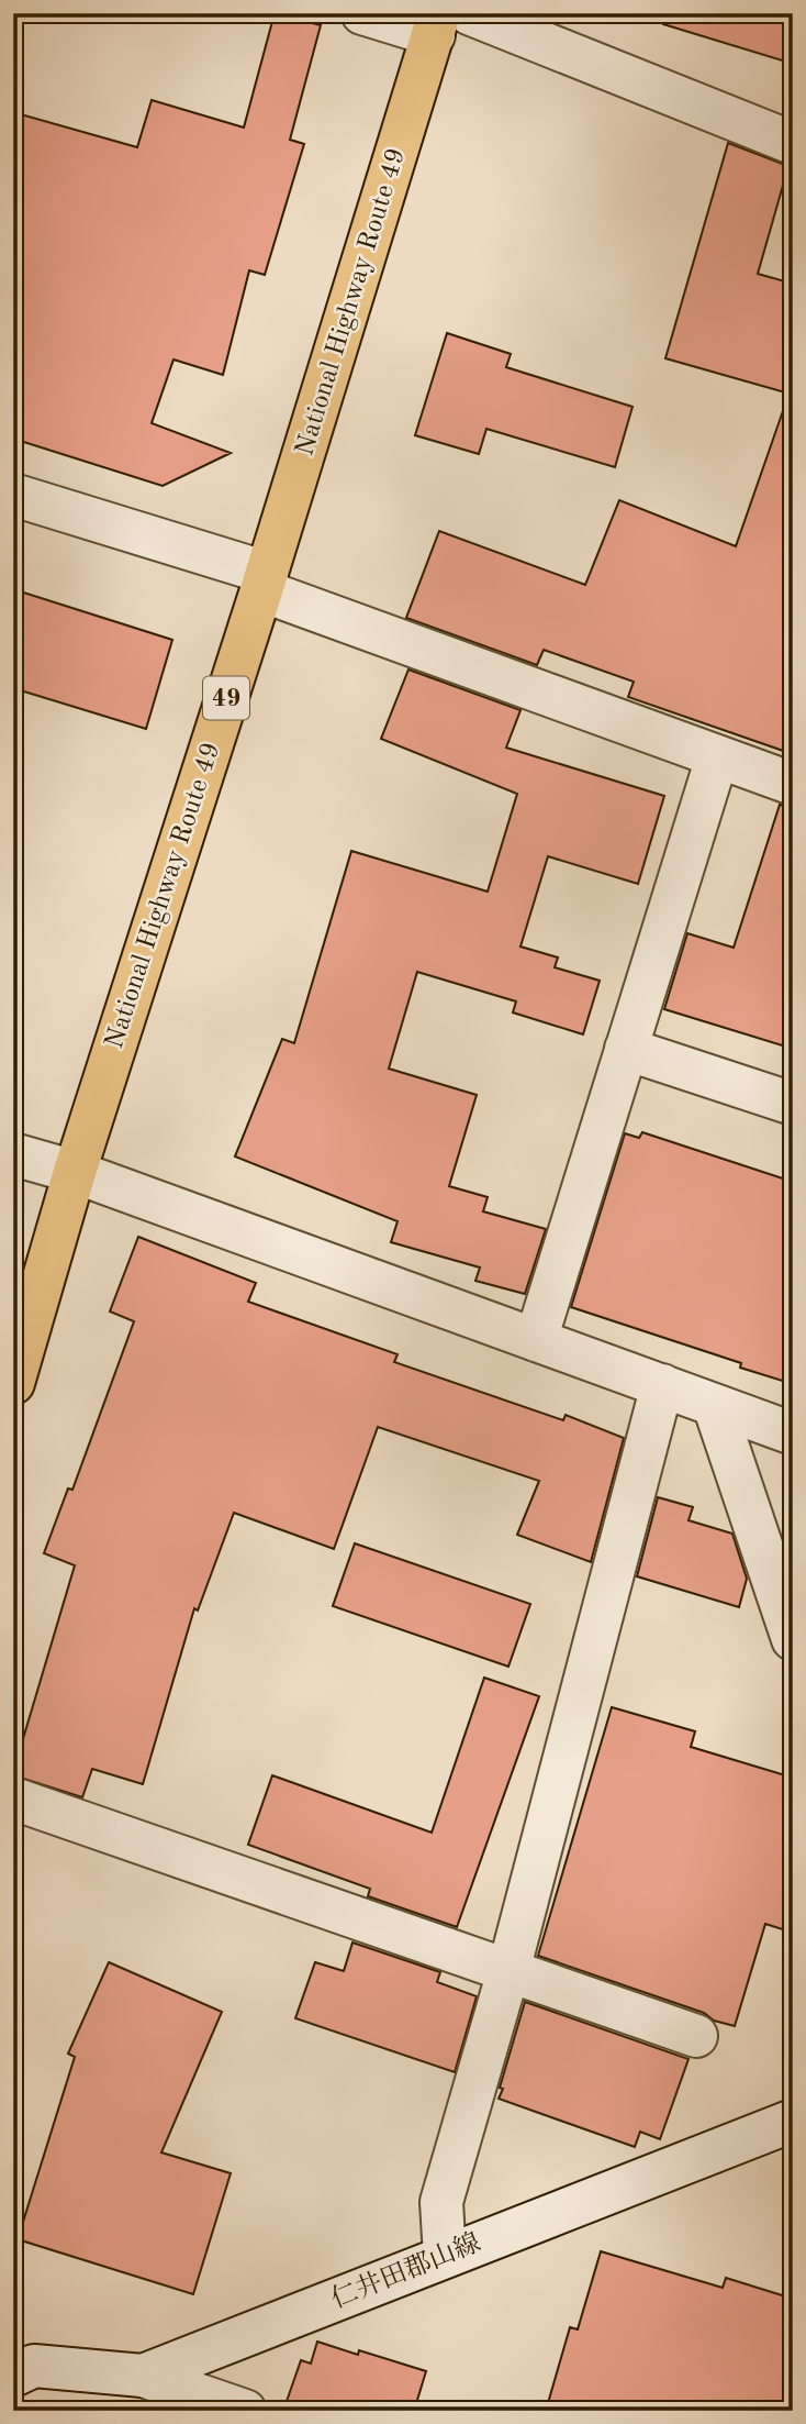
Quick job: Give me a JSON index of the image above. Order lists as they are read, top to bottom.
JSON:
{
  "streets": {
    "highway": ["National Highway Route 49", "49"],
    "street": ["仁井田郡山線"]
  }
}
